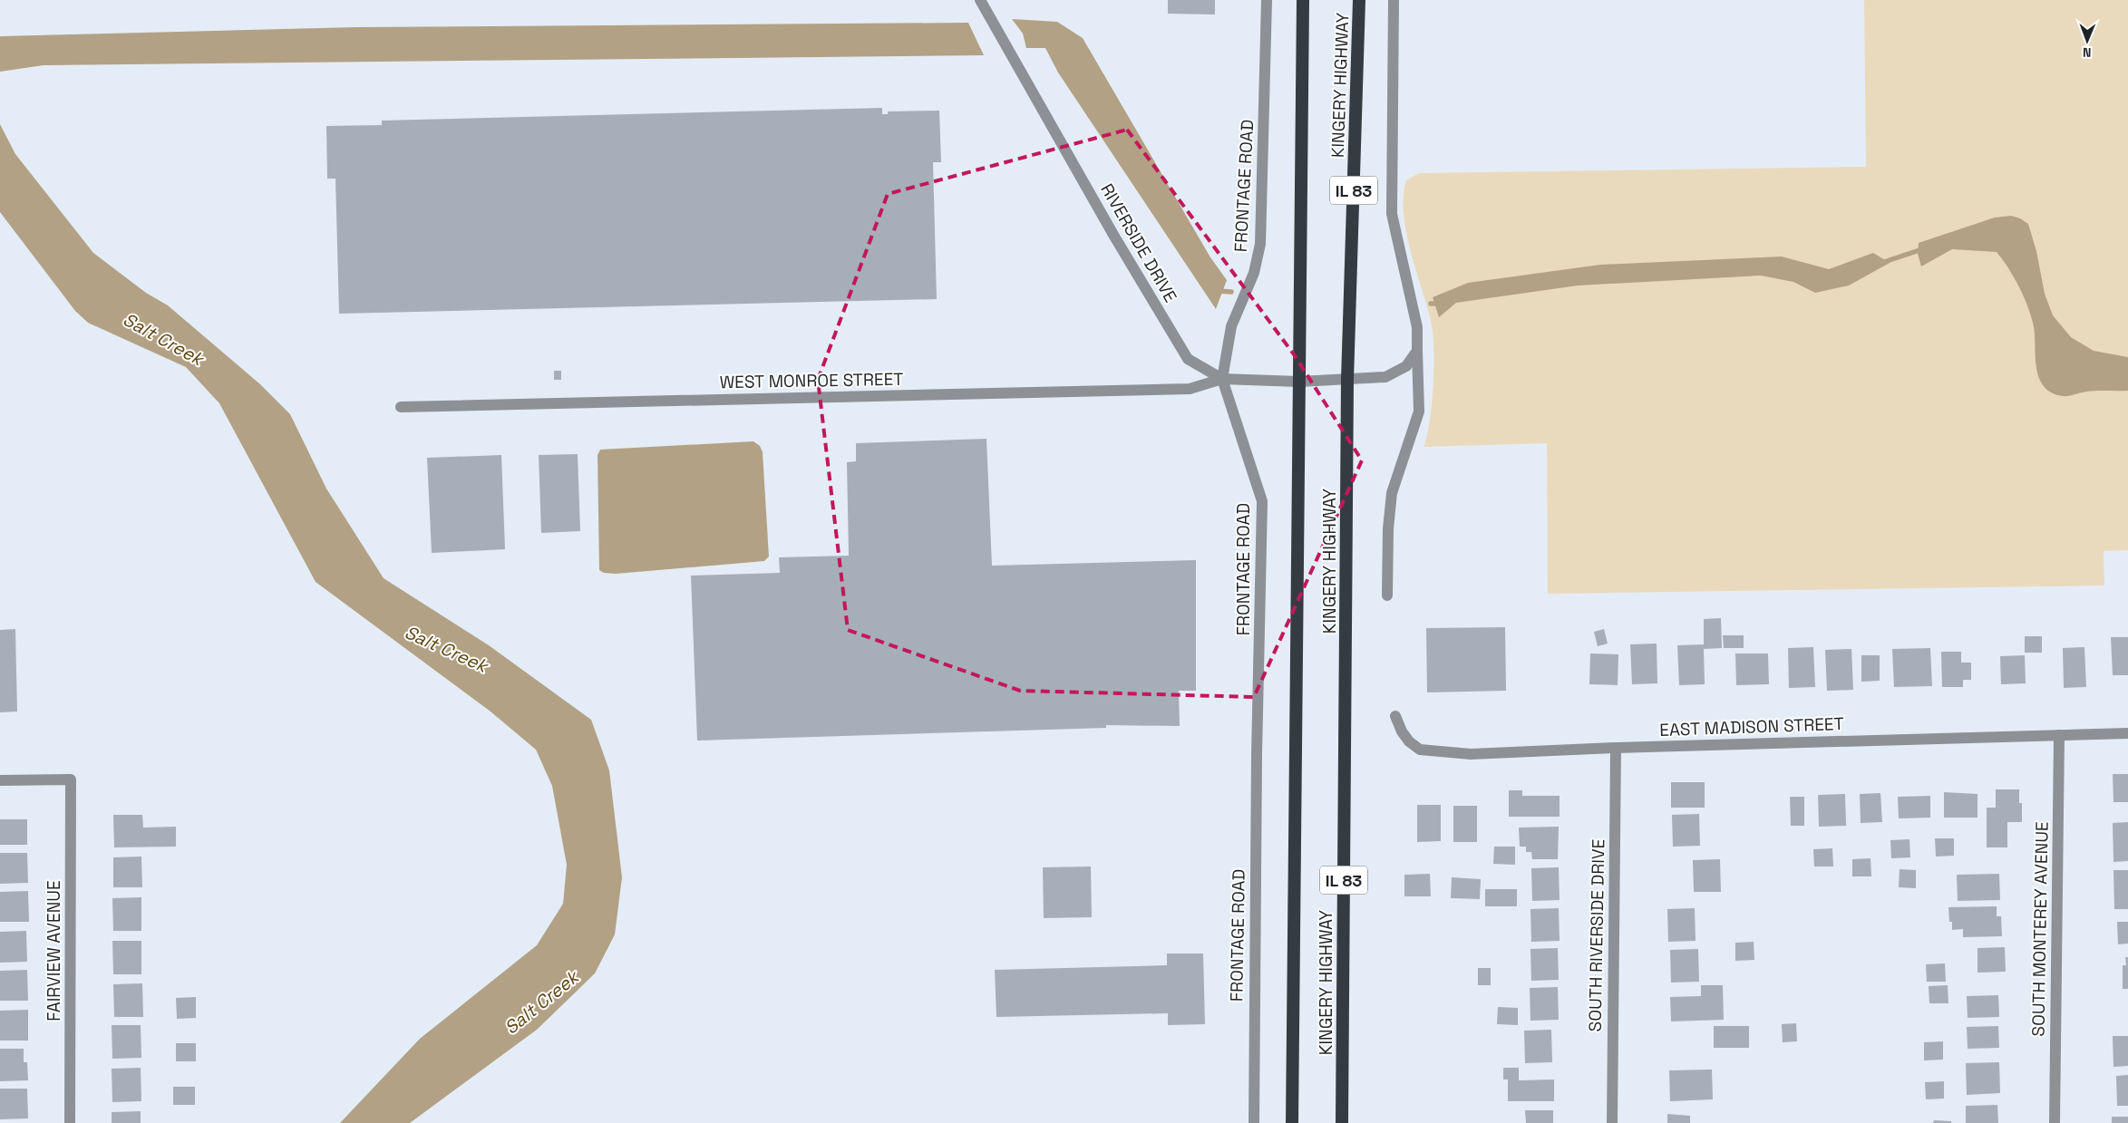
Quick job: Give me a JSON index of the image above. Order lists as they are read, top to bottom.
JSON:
{
  "streets": {
    "highway": ["KINGERY HIGHWAY", "IL 83"],
    "street": [
      "FRONTAGE ROAD",
      "RIVERSIDE DRIVE",
      "WEST MONROE STREET",
      "EAST MADISON STREET",
      "SOUTH MONTEREY AVENUE",
      "SOUTH RIVERSIDE DRIVE",
      "FAIRVIEW AVENUE"
    ]
  },
  "crossings": [
    ["KINGERY HIGHWAY", "RIVERSIDE DRIVE"],
    ["FRONTAGE ROAD", "RIVERSIDE DRIVE"],
    ["FRONTAGE ROAD", "WEST MONROE STREET"],
    ["RIVERSIDE DRIVE", "WEST MONROE STREET"],
    ["EAST MADISON STREET", "SOUTH MONTEREY AVENUE"],
    ["EAST MADISON STREET", "SOUTH RIVERSIDE DRIVE"]
  ],
  "water": ["Salt Creek"],
  "north": "bottom"
}
